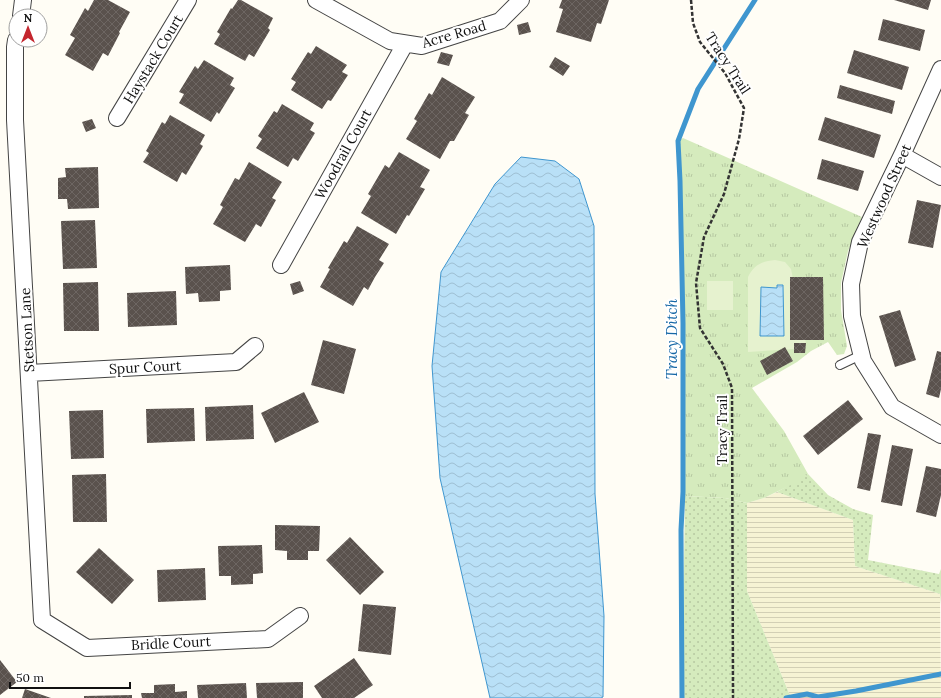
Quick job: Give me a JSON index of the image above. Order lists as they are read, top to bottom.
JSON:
{
  "streets": {
    "street": [
      "Acre Road",
      "Haystack Court",
      "Woodrail Court",
      "Westwood Street",
      "Stetson Lane",
      "Spur Court",
      "Bridle Court"
    ],
    "path": ["Tracy Trail"]
  },
  "crossings": [
    ["Acre Road", "Woodrail Court"],
    ["Stetson Lane", "Spur Court"],
    ["Stetson Lane", "Bridle Court"]
  ],
  "water": ["Tracy Ditch"],
  "scale_bar": "50 m",
  "north": "top"
}
